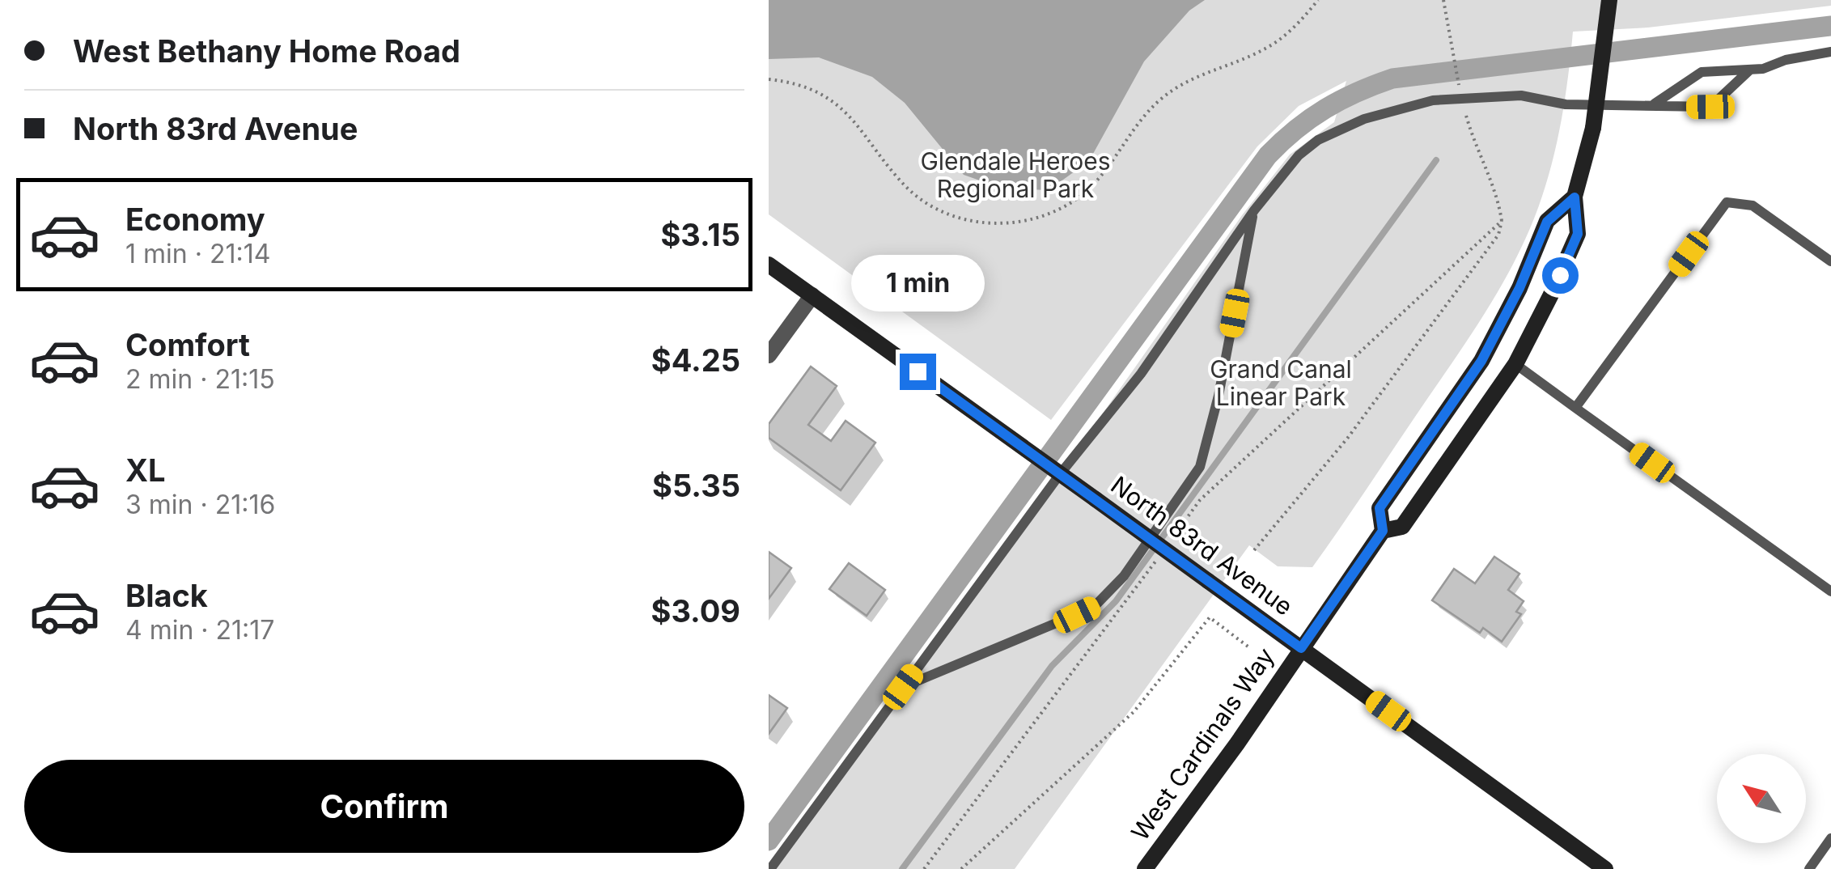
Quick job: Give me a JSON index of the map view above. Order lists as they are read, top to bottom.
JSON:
{
  "streets": {
    "main road": ["North 83rd Avenue", "West Cardinals Way"]
  },
  "crossings": [
    ["North 83rd Avenue", "West Cardinals Way"]
  ],
  "parks": ["Glendale Heroes Regional Park", "Grand Canal Linear Park"],
  "north": "top left",
  "page": {
    "banner": ["West Bethany Home Road", "North 83rd Avenue"],
    "list": [
      {
        "name": "Economy",
        "note": "1 min · 21:14",
        "value": "$3.15"
      },
      {
        "name": "Comfort",
        "note": "2 min · 21:15",
        "value": "$4.25"
      },
      {
        "name": "XL",
        "note": "3 min · 21:16",
        "value": "$5.35"
      },
      {
        "name": "Black",
        "note": "4 min · 21:17",
        "value": "$3.09"
      }
    ],
    "bubble": "1 min",
    "buttons": "Confirm"
  }
}
